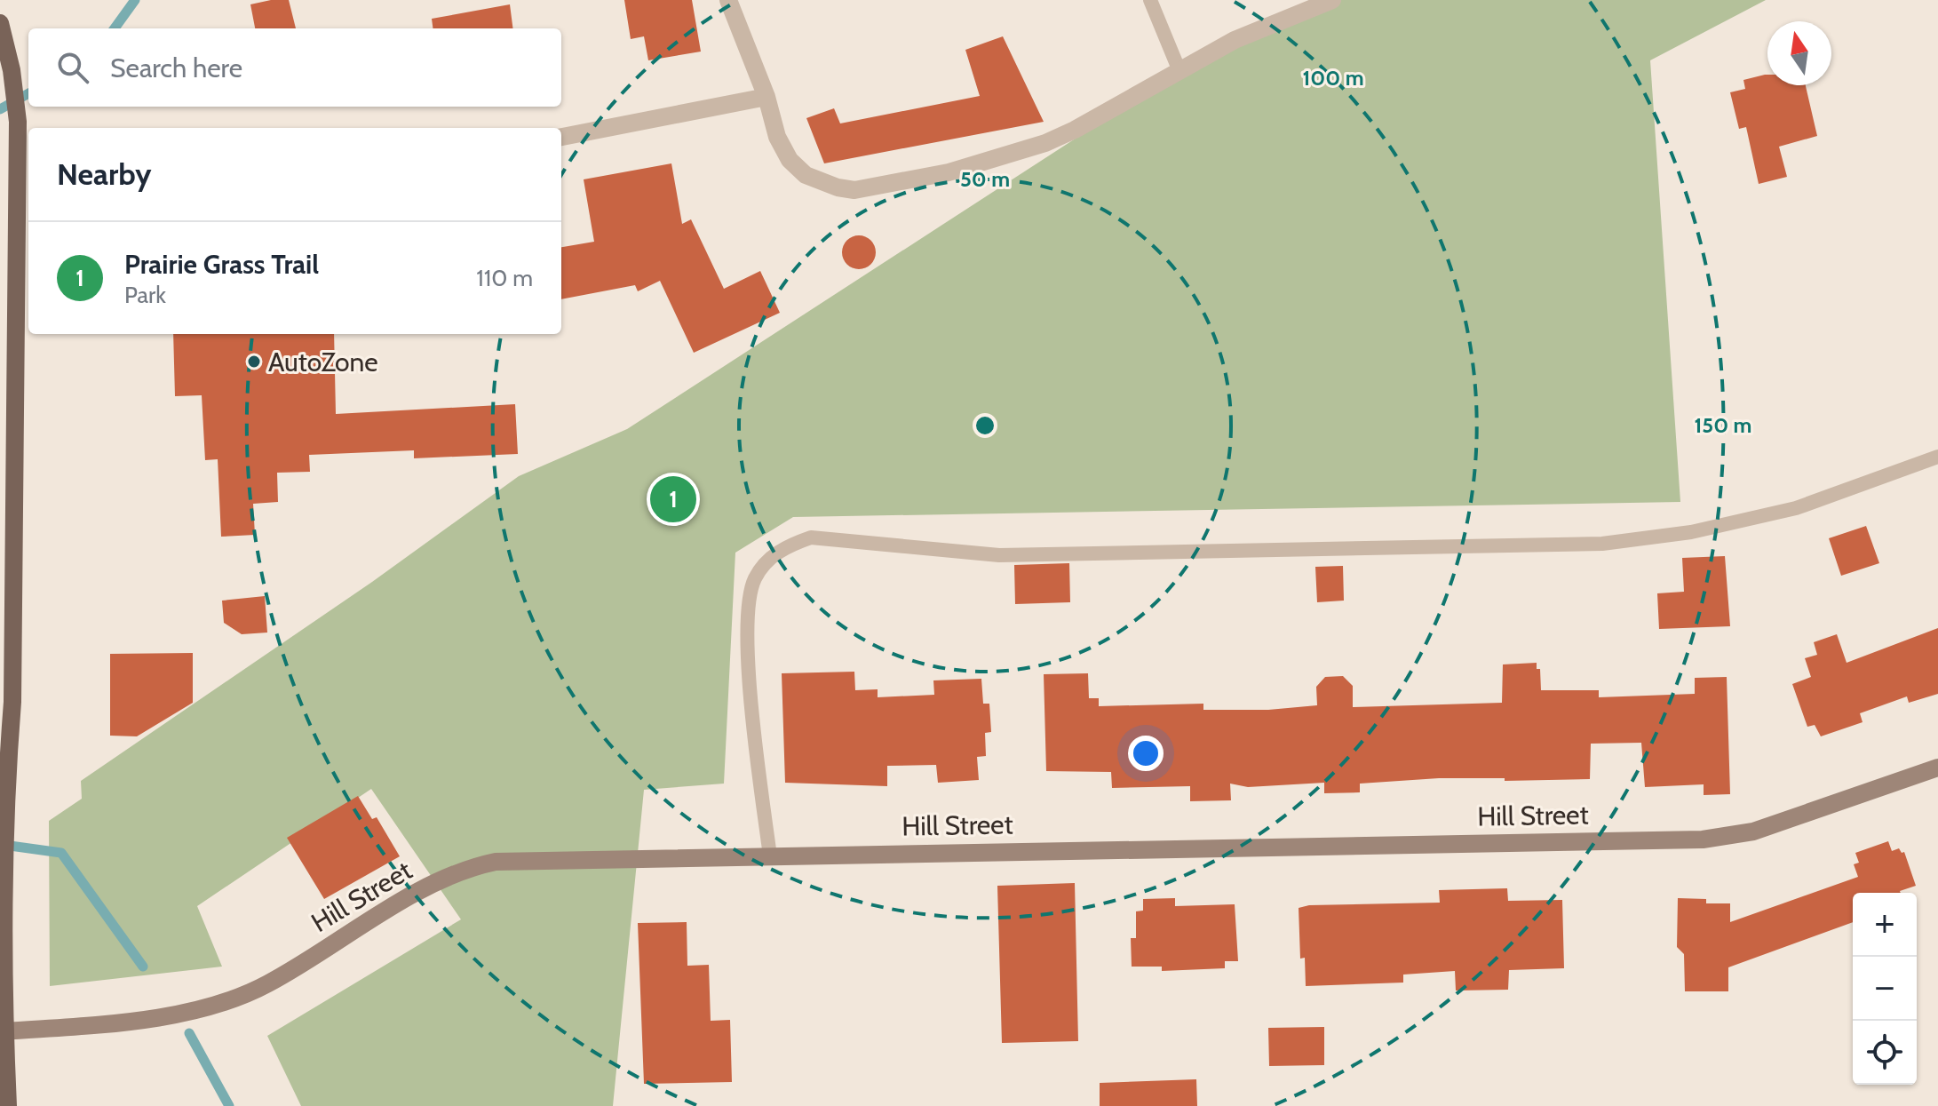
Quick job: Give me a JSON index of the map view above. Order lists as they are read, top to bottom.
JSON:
{
  "streets": {
    "street": ["Hill Street"]
  },
  "places": ["AutoZone"],
  "north": "top",
  "page": {
    "search": "Search here",
    "heading": "Nearby",
    "list": [
      {
        "mark": "1",
        "name": "Prairie Grass Trail",
        "note": "Park",
        "value": "110 m"
      }
    ],
    "pins": "1",
    "map_buttons": ["+", "−"]
  },
  "rings": ["100 m", "50 m", "150 m"]
}
